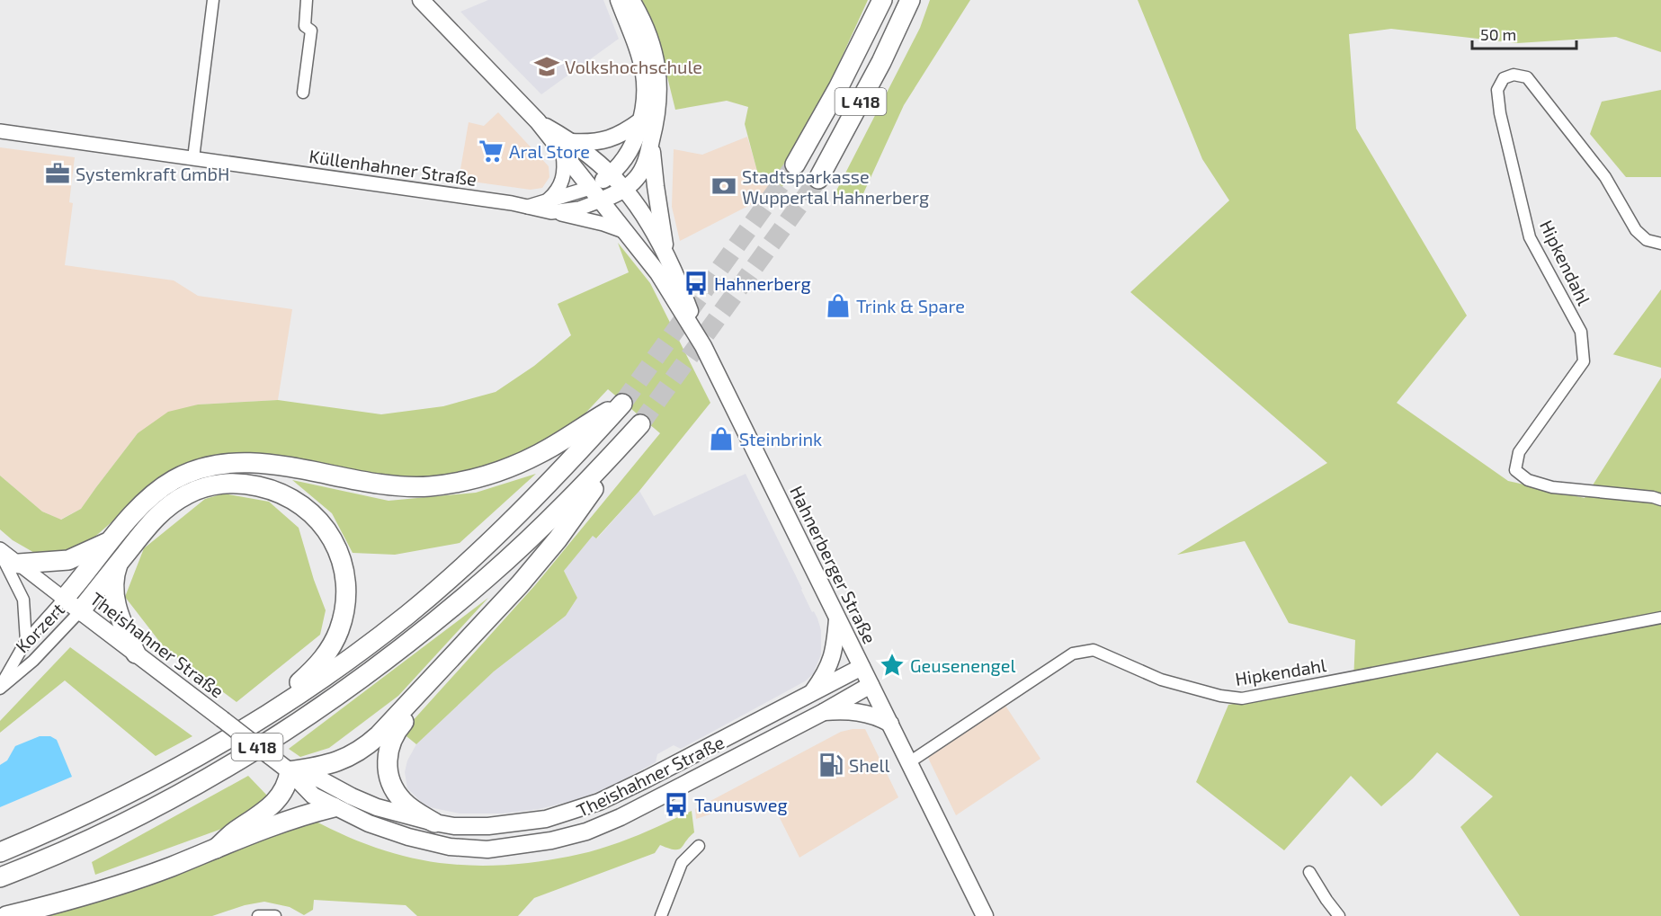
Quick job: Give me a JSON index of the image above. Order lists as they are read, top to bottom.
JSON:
{
  "streets": {
    "highway": ["L 418"],
    "main road": ["Hahnerberger Straße", "Theishahner Straße"],
    "street": ["Küllenhahner Straße", "Hipkendahl", "Korzert"]
  },
  "crossings": [
    ["L 418", "Korzert"],
    ["L 418", "Theishahner Straße"],
    ["Hipkendahl", "Hahnerberger Straße"],
    ["Hahnerberger Straße", "Theishahner Straße"],
    ["Korzert", "Theishahner Straße"]
  ],
  "places": {
    "school or university": ["Volkshochschule"],
    "supermarket": ["Aral Store"],
    "office": ["Systemkraft GmbH"],
    "bank": ["Stadtsparkasse Wuppertal Hahnerberg"],
    "bus stop": ["Hahnerberg", "Taunusweg"],
    "shop": ["Trink & Spare", "Steinbrink"],
    "place": ["Geusenengel"],
    "fuel station": ["Shell"]
  },
  "scale_bar": "50 m"
}
